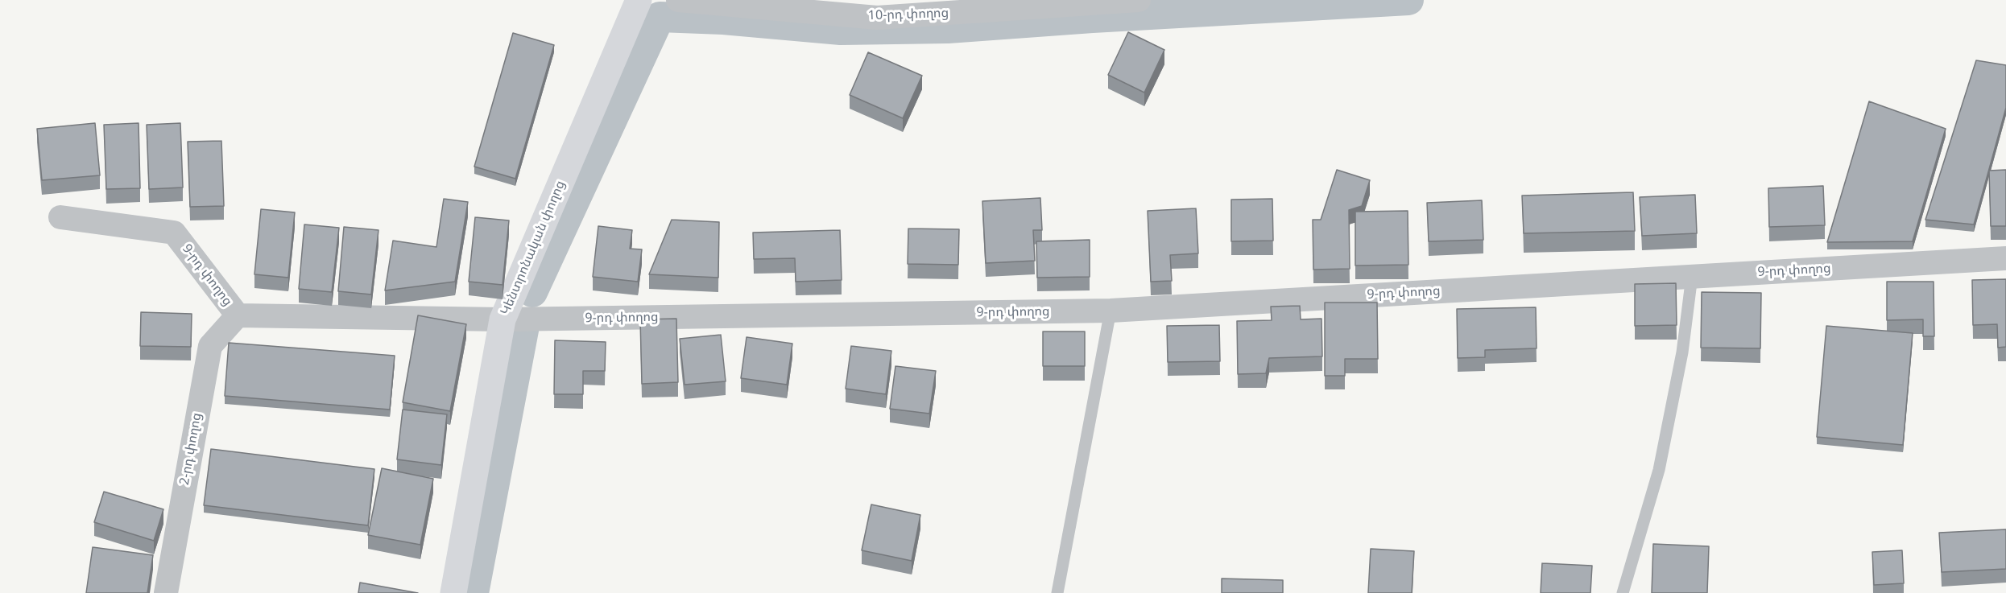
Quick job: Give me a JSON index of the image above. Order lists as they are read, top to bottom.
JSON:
{
  "streets": {
    "main road": ["Կենտրոնական փողոց"],
    "street": ["10-րդ փողոց", "9-րդ փողոց", "2-րդ փողոց"]
  },
  "crossings": [
    ["Կենտրոնական փողոց", "9-րդ փողոց"],
    ["9-րդ փողոց", "2-րդ փողոց"]
  ]
}
